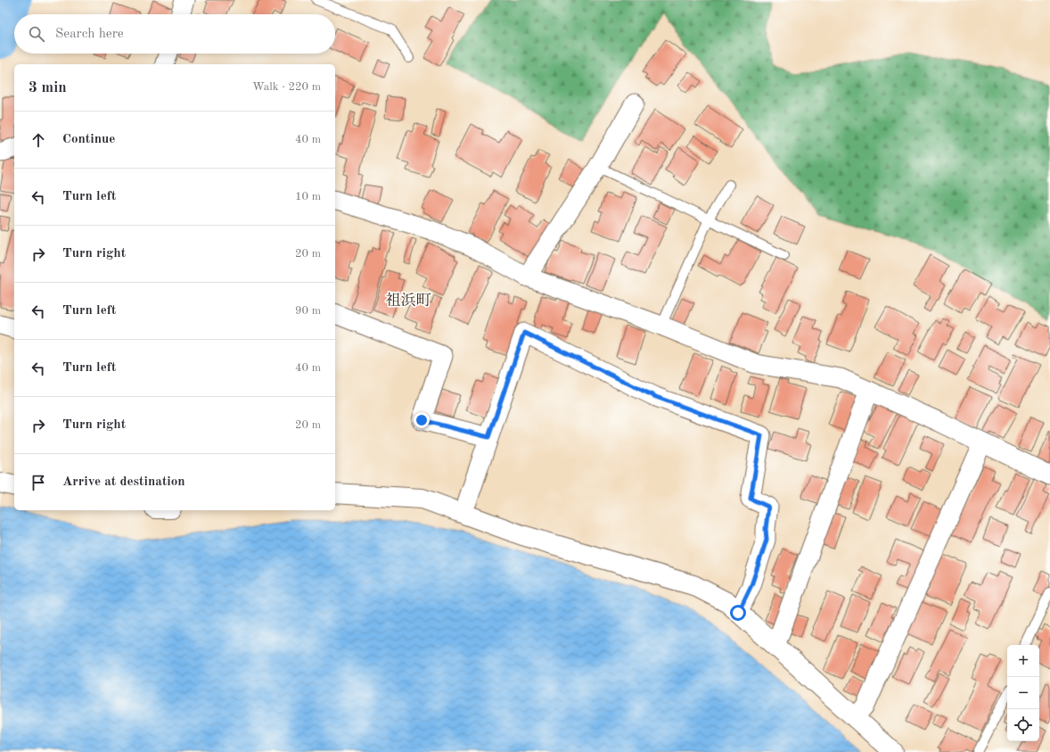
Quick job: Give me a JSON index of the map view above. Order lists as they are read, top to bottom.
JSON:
{
  "districts": ["祖浜町"],
  "page": {
    "search": "Search here",
    "heading": ["3 min", "Walk · 220 m"],
    "list": [
      ["Continue", "40 m"],
      ["Turn left", "10 m"],
      ["Turn right", "20 m"],
      ["Turn left", "90 m"],
      ["Turn left", "40 m"],
      ["Turn right", "20 m"],
      "Arrive at destination"
    ],
    "map_buttons": ["+", "−"]
  }
}
